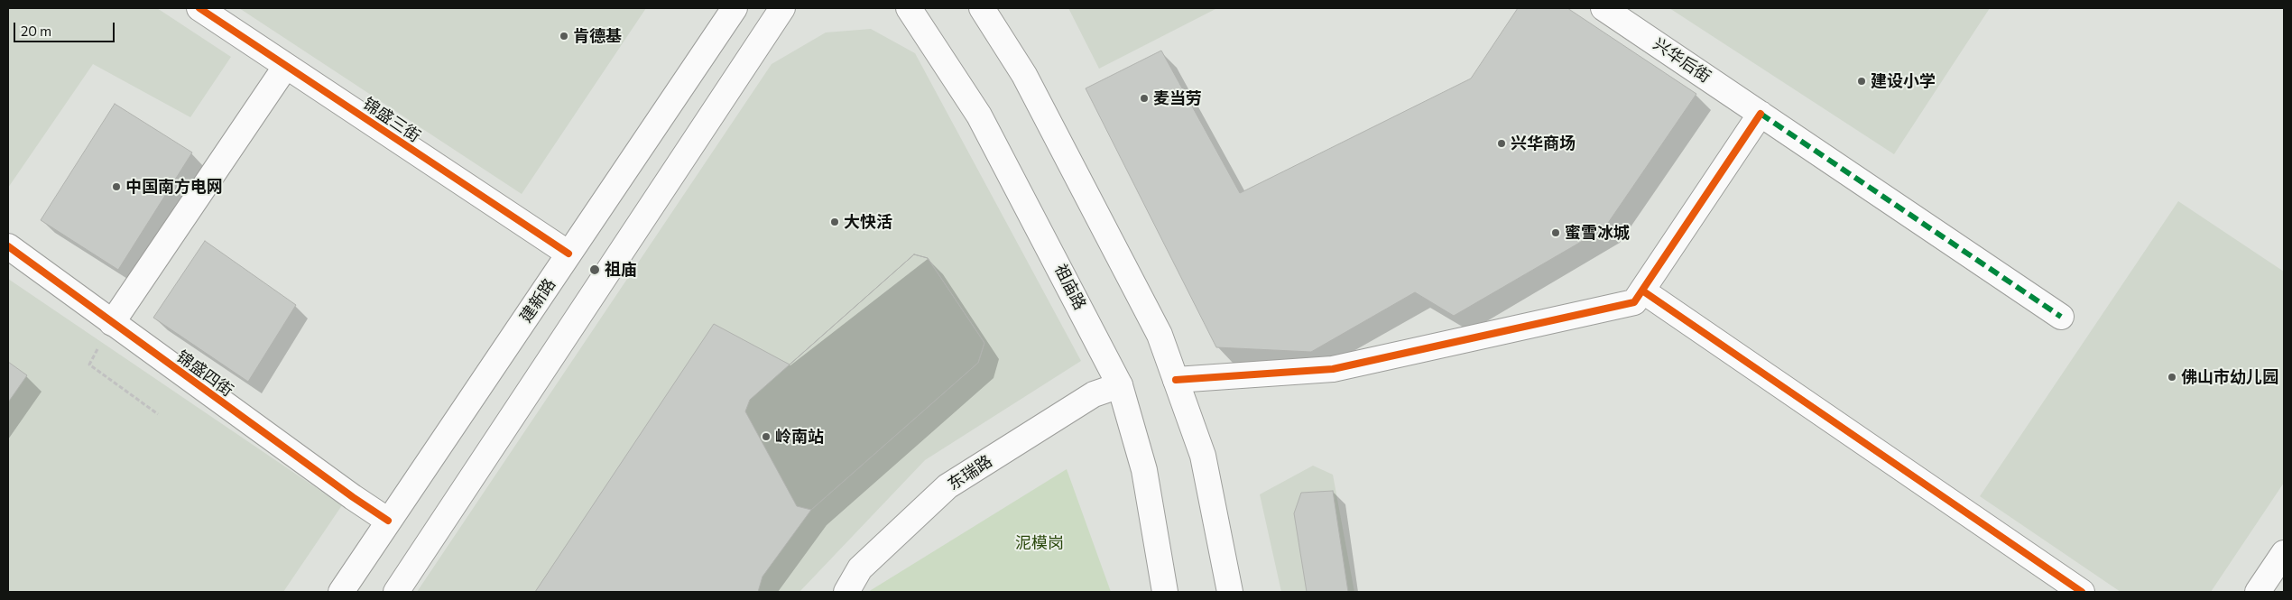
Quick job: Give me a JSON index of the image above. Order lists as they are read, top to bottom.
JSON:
{
  "streets": {
    "street": [
      "兴华后街",
      "锦盛三街",
      "祖庙路",
      "建新路",
      "锦盛四街",
      "东瑞路"
    ]
  },
  "crossings": [
    ["锦盛三街", "建新路"],
    ["祖庙路", "东瑞路"],
    ["建新路", "锦盛四街"]
  ],
  "parks": ["泥模岗"],
  "places": [
    "肯德基",
    "建设小学",
    "麦当劳",
    "兴华商场",
    "中国南方电网",
    "大快活",
    "蜜雪冰城",
    "祖庙",
    "佛山市幼儿园",
    "岭南站"
  ],
  "scale_bar": "20 m"
}
